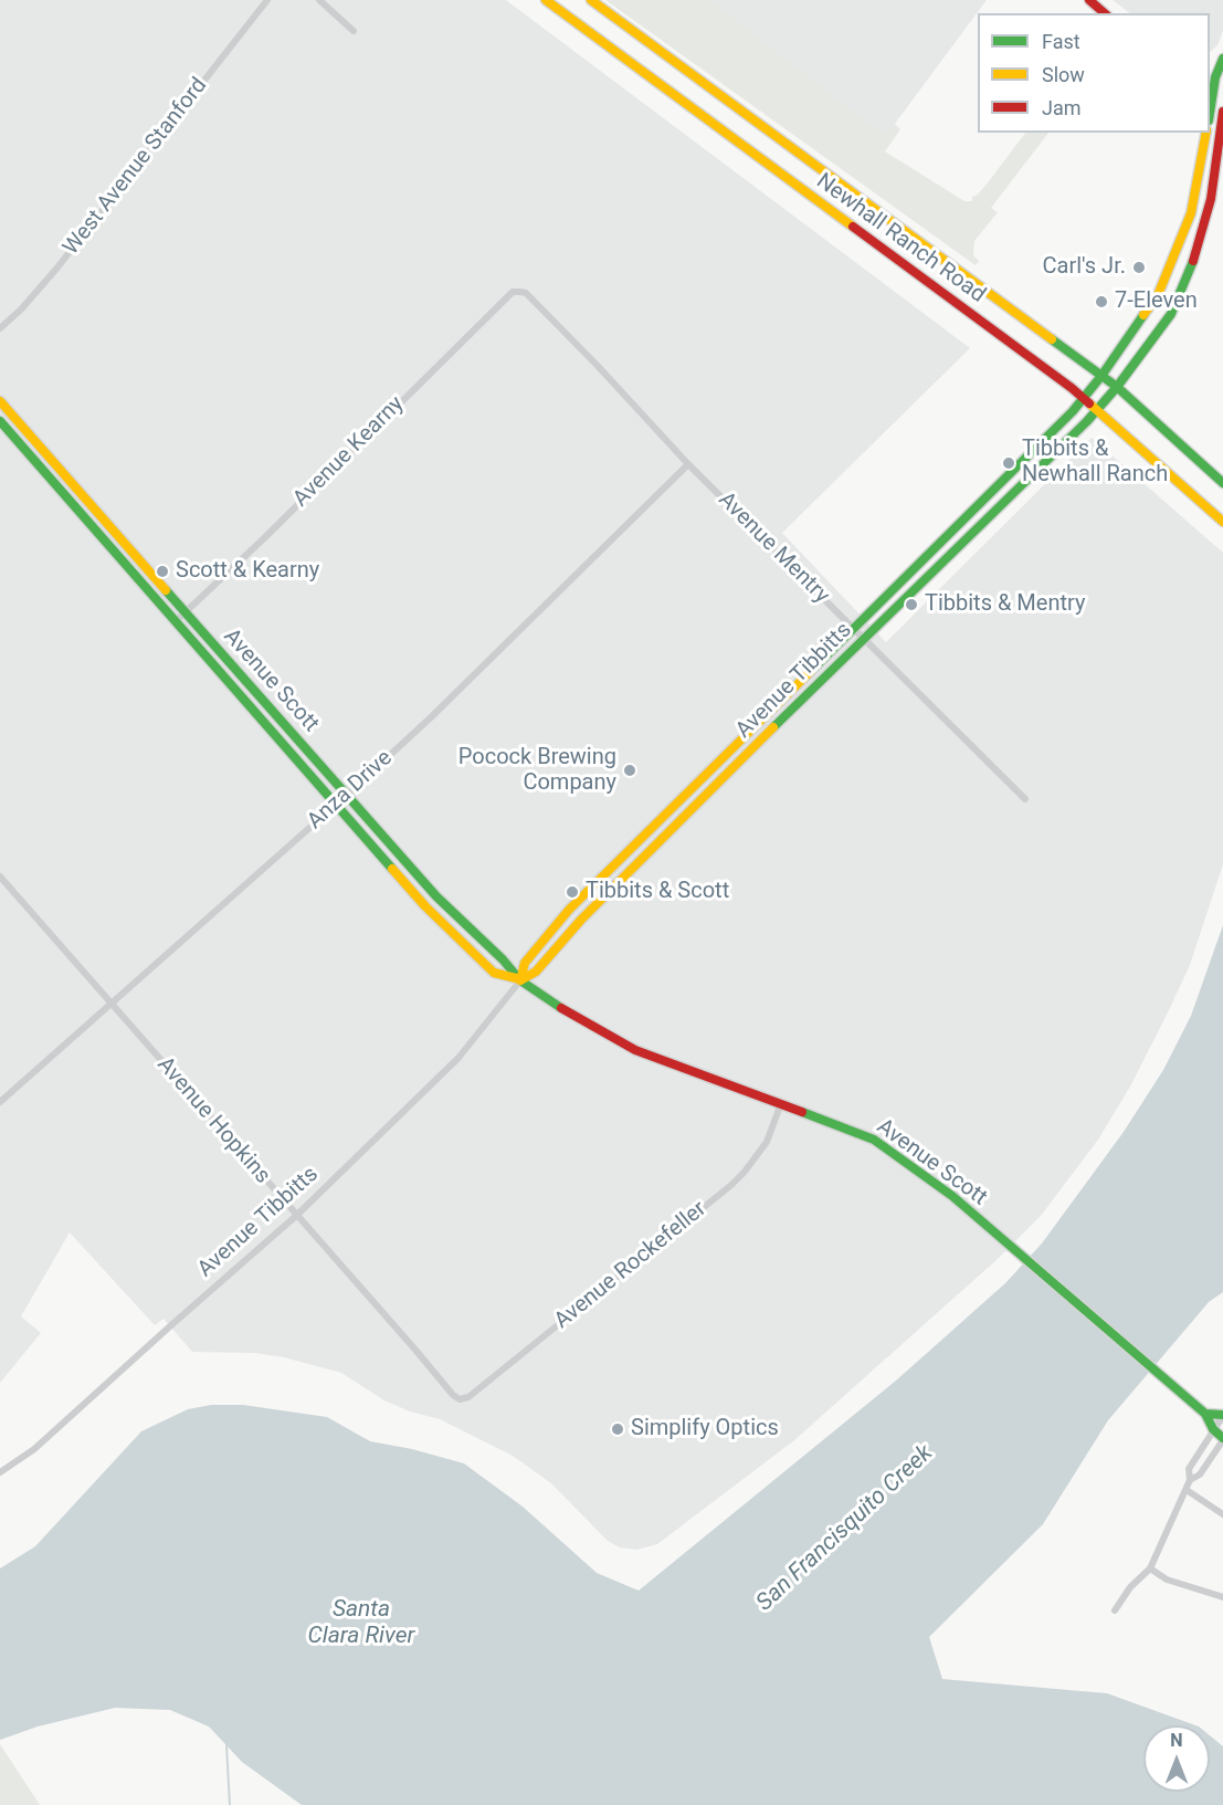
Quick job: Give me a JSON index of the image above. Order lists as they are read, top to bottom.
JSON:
{
  "streets": {
    "main road": ["Newhall Ranch Road", "Avenue Scott", "Avenue Tibbitts"],
    "street": [
      "West Avenue Stanford",
      "Avenue Kearny",
      "Avenue Mentry",
      "Anza Drive",
      "Avenue Hopkins",
      "Avenue Rockefeller"
    ]
  },
  "crossings": [
    ["Newhall Ranch Road", "Avenue Tibbitts"],
    ["Avenue Kearny", "Avenue Mentry"],
    ["Avenue Kearny", "Avenue Scott"],
    ["Avenue Mentry", "Avenue Tibbitts"],
    ["Avenue Mentry", "Anza Drive"],
    ["Avenue Scott", "Avenue Tibbitts"],
    ["Avenue Scott", "Anza Drive"],
    ["Avenue Scott", "Avenue Rockefeller"],
    ["Avenue Tibbitts", "Avenue Hopkins"],
    ["Anza Drive", "Avenue Hopkins"],
    ["Avenue Hopkins", "Avenue Rockefeller"]
  ],
  "water": ["San Francisquito Creek", "Santa Clara River"],
  "places": [
    "Carl's Jr.",
    "7-Eleven",
    "Tibbits & Newhall Ranch",
    "Scott & Kearny",
    "Tibbits & Mentry",
    "Pocock Brewing Company",
    "Tibbits & Scott",
    "Simplify Optics"
  ],
  "legend": ["Fast", "Slow", "Jam"],
  "north": "top"
}
